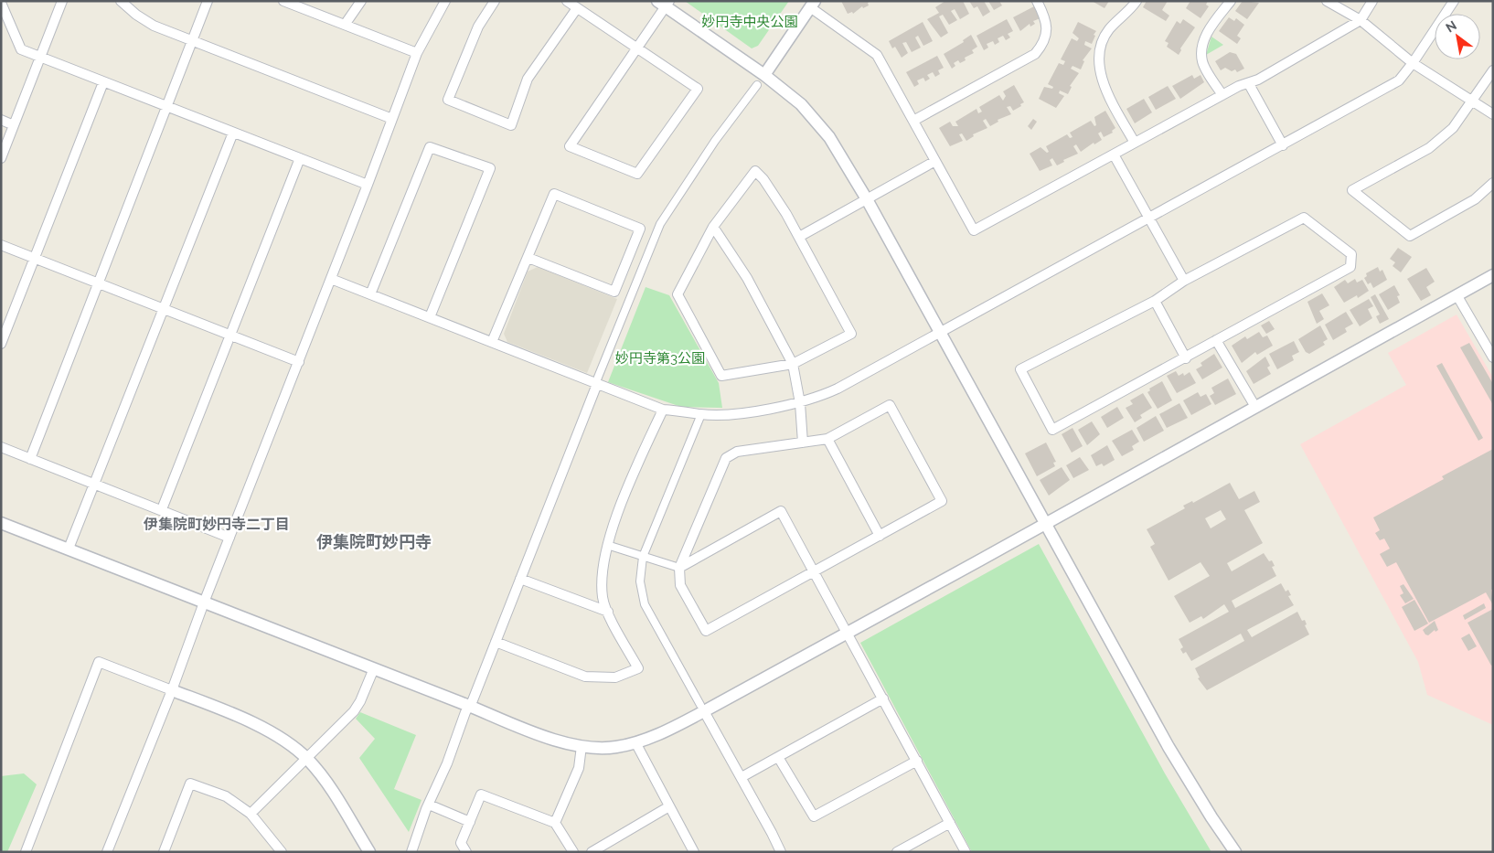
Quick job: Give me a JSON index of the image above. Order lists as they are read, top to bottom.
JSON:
{
  "districts": ["伊集院町妙円寺二丁目", "伊集院町妙円寺"],
  "parks": ["妙円寺中央公園", "妙円寺第3公園"],
  "north": "top left"
}
